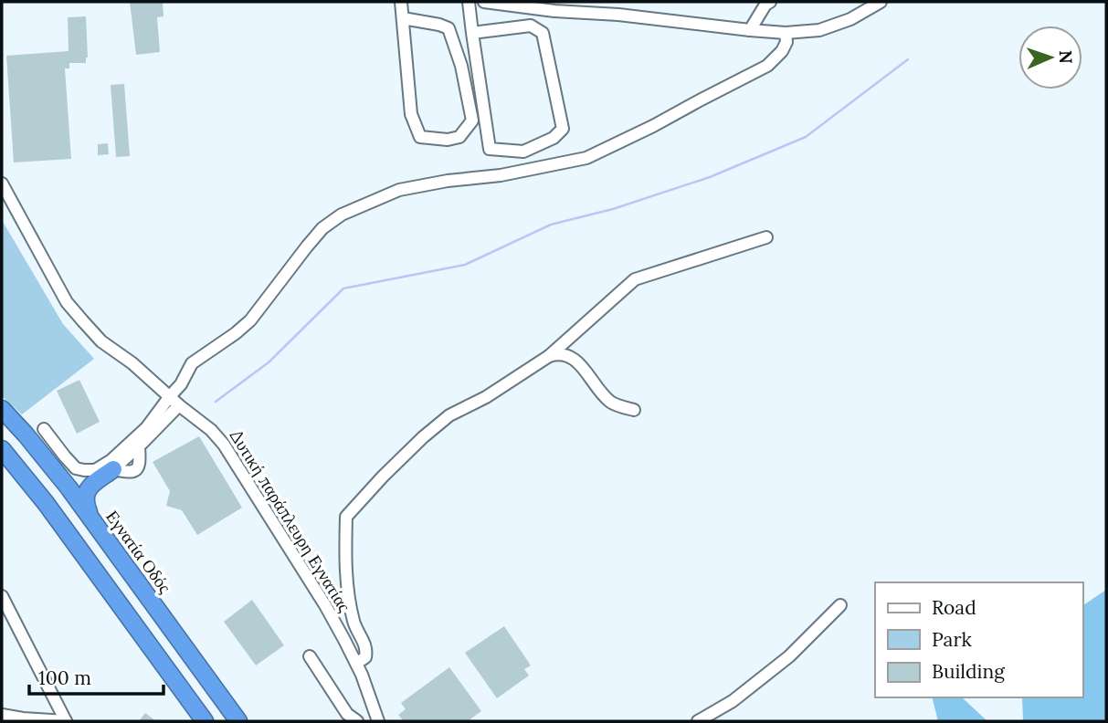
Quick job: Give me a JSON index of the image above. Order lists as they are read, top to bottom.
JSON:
{
  "streets": {
    "highway": ["Εγνατία Οδός"],
    "street": ["Δυτική παράπλευρη Εγνατίας"]
  },
  "legend": ["Road", "Park", "Building"],
  "scale_bar": "100 m",
  "north": "right"
}
